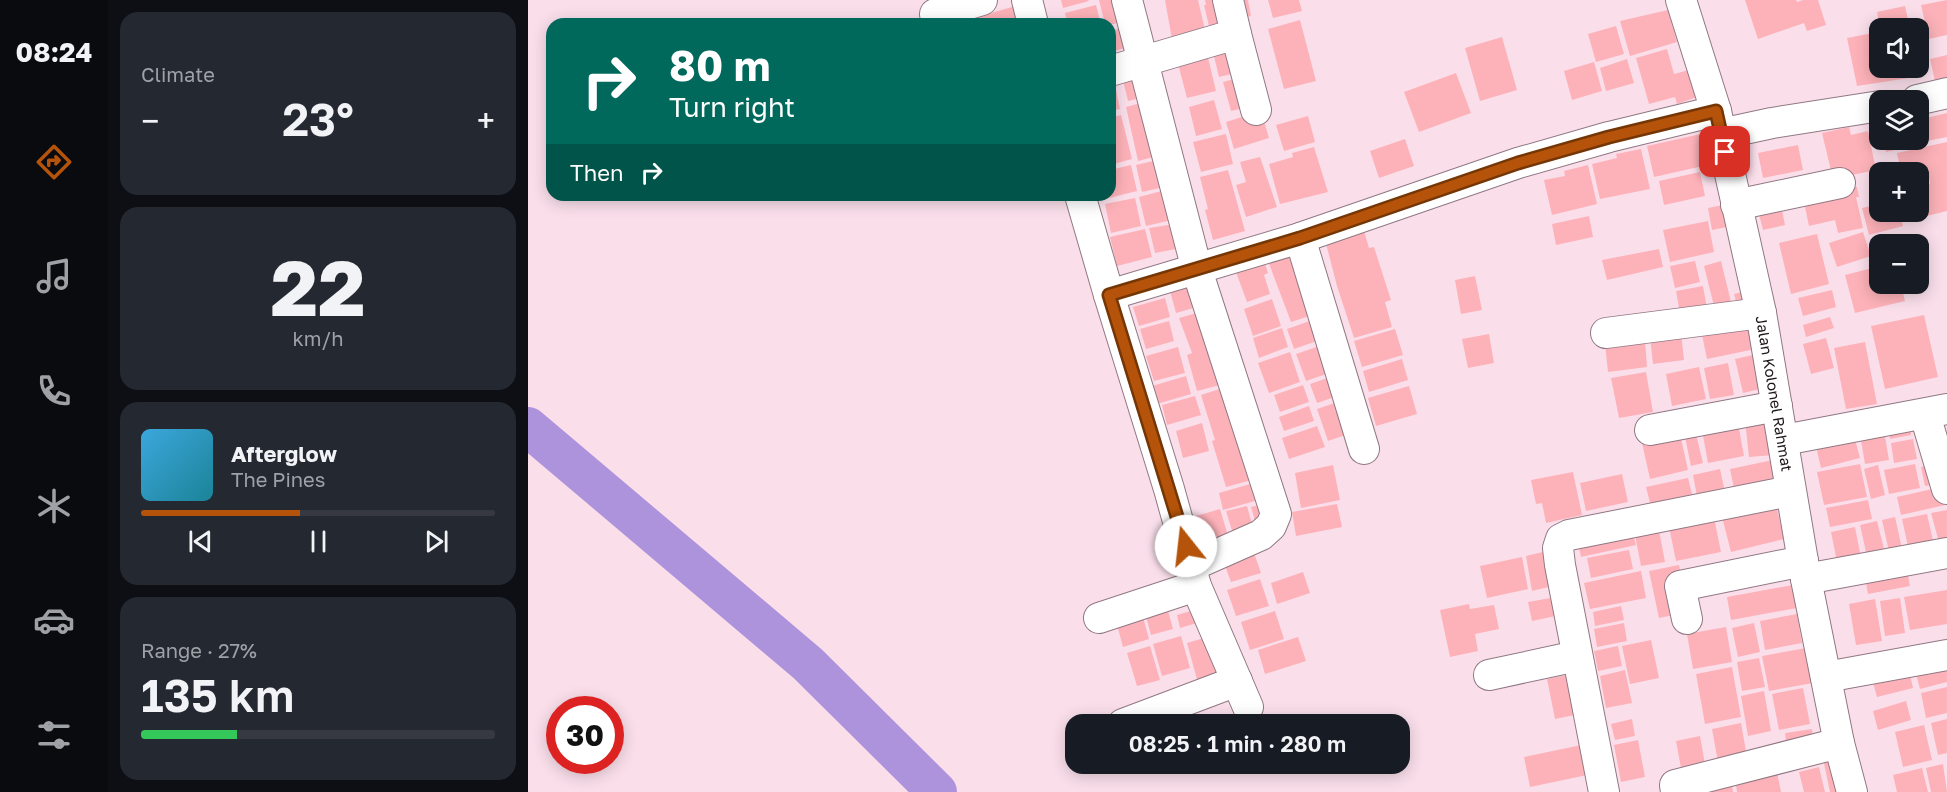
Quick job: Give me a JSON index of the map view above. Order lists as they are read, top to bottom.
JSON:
{
  "streets": {
    "street": ["Jalan Kolonel Rahmat"]
  },
  "page": {
    "tabs": "08:24",
    "tile": [
      "Climate",
      ["22", "km/h"],
      ["Range · 27%", "135 km"]
    ],
    "map_buttons": ["+", "−"],
    "turn": ["80 m", "Turn right"],
    "heat": ["−", "23°", "+"],
    "then": "Then",
    "song": ["Afterglow", "The Pines"],
    "limit": "30",
    "trip": "08:25 · 1 min · 280 m"
  }
}
